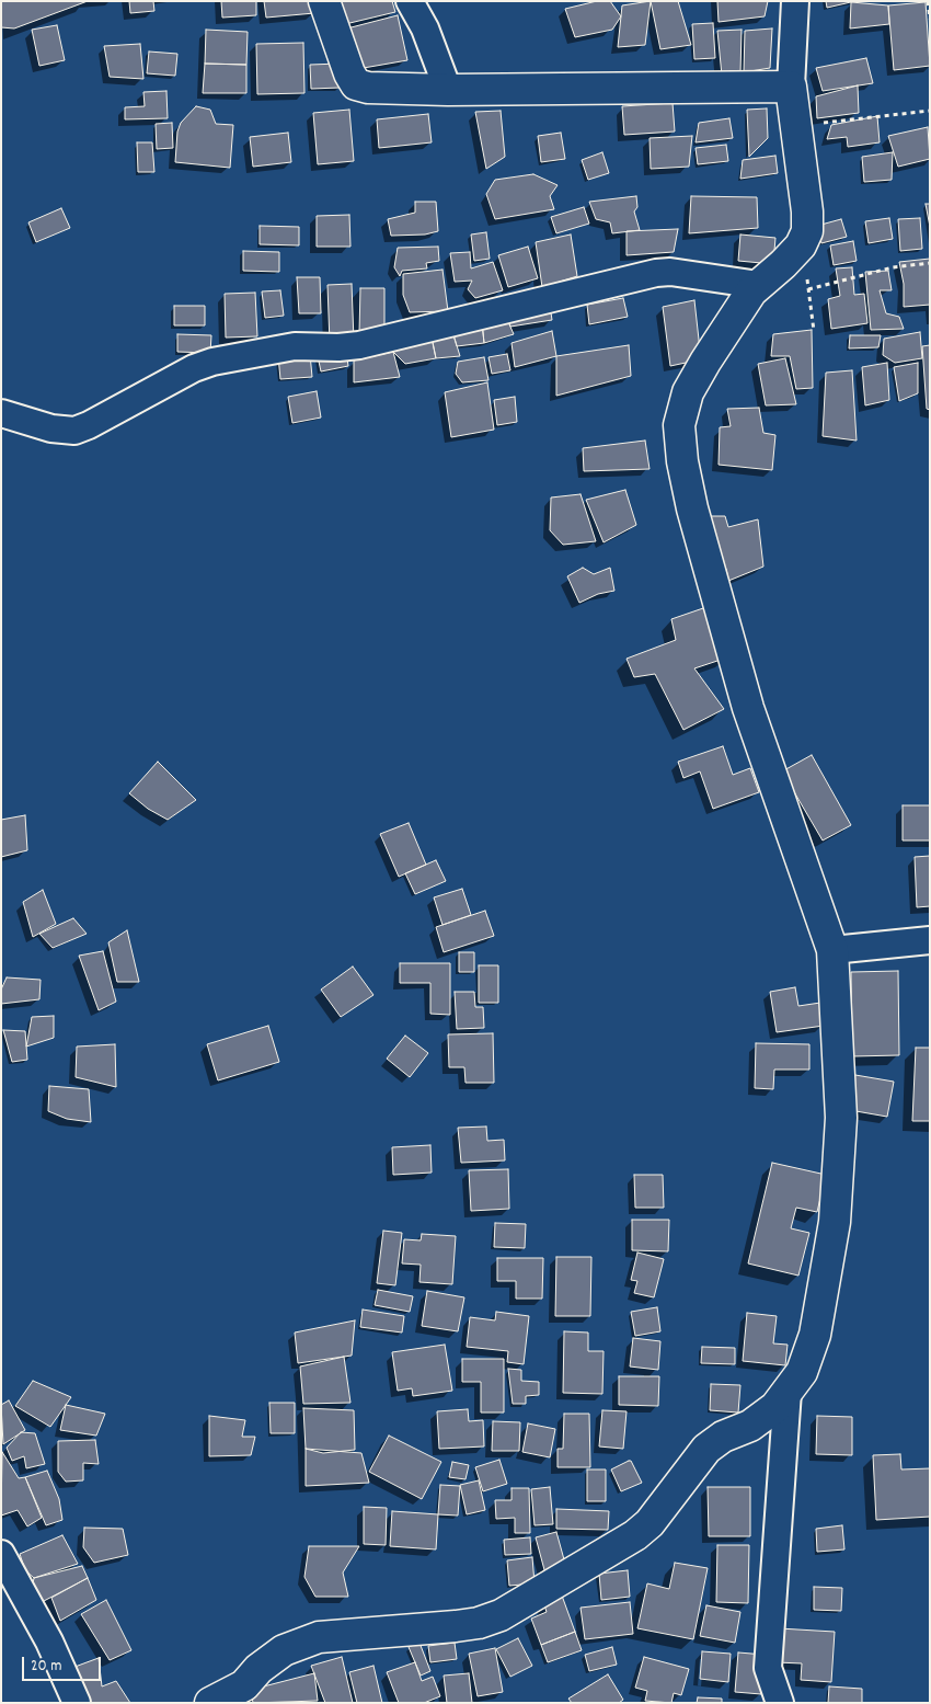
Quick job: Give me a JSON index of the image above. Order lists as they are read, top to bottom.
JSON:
{
  "scale_bar": "20 m"
}
